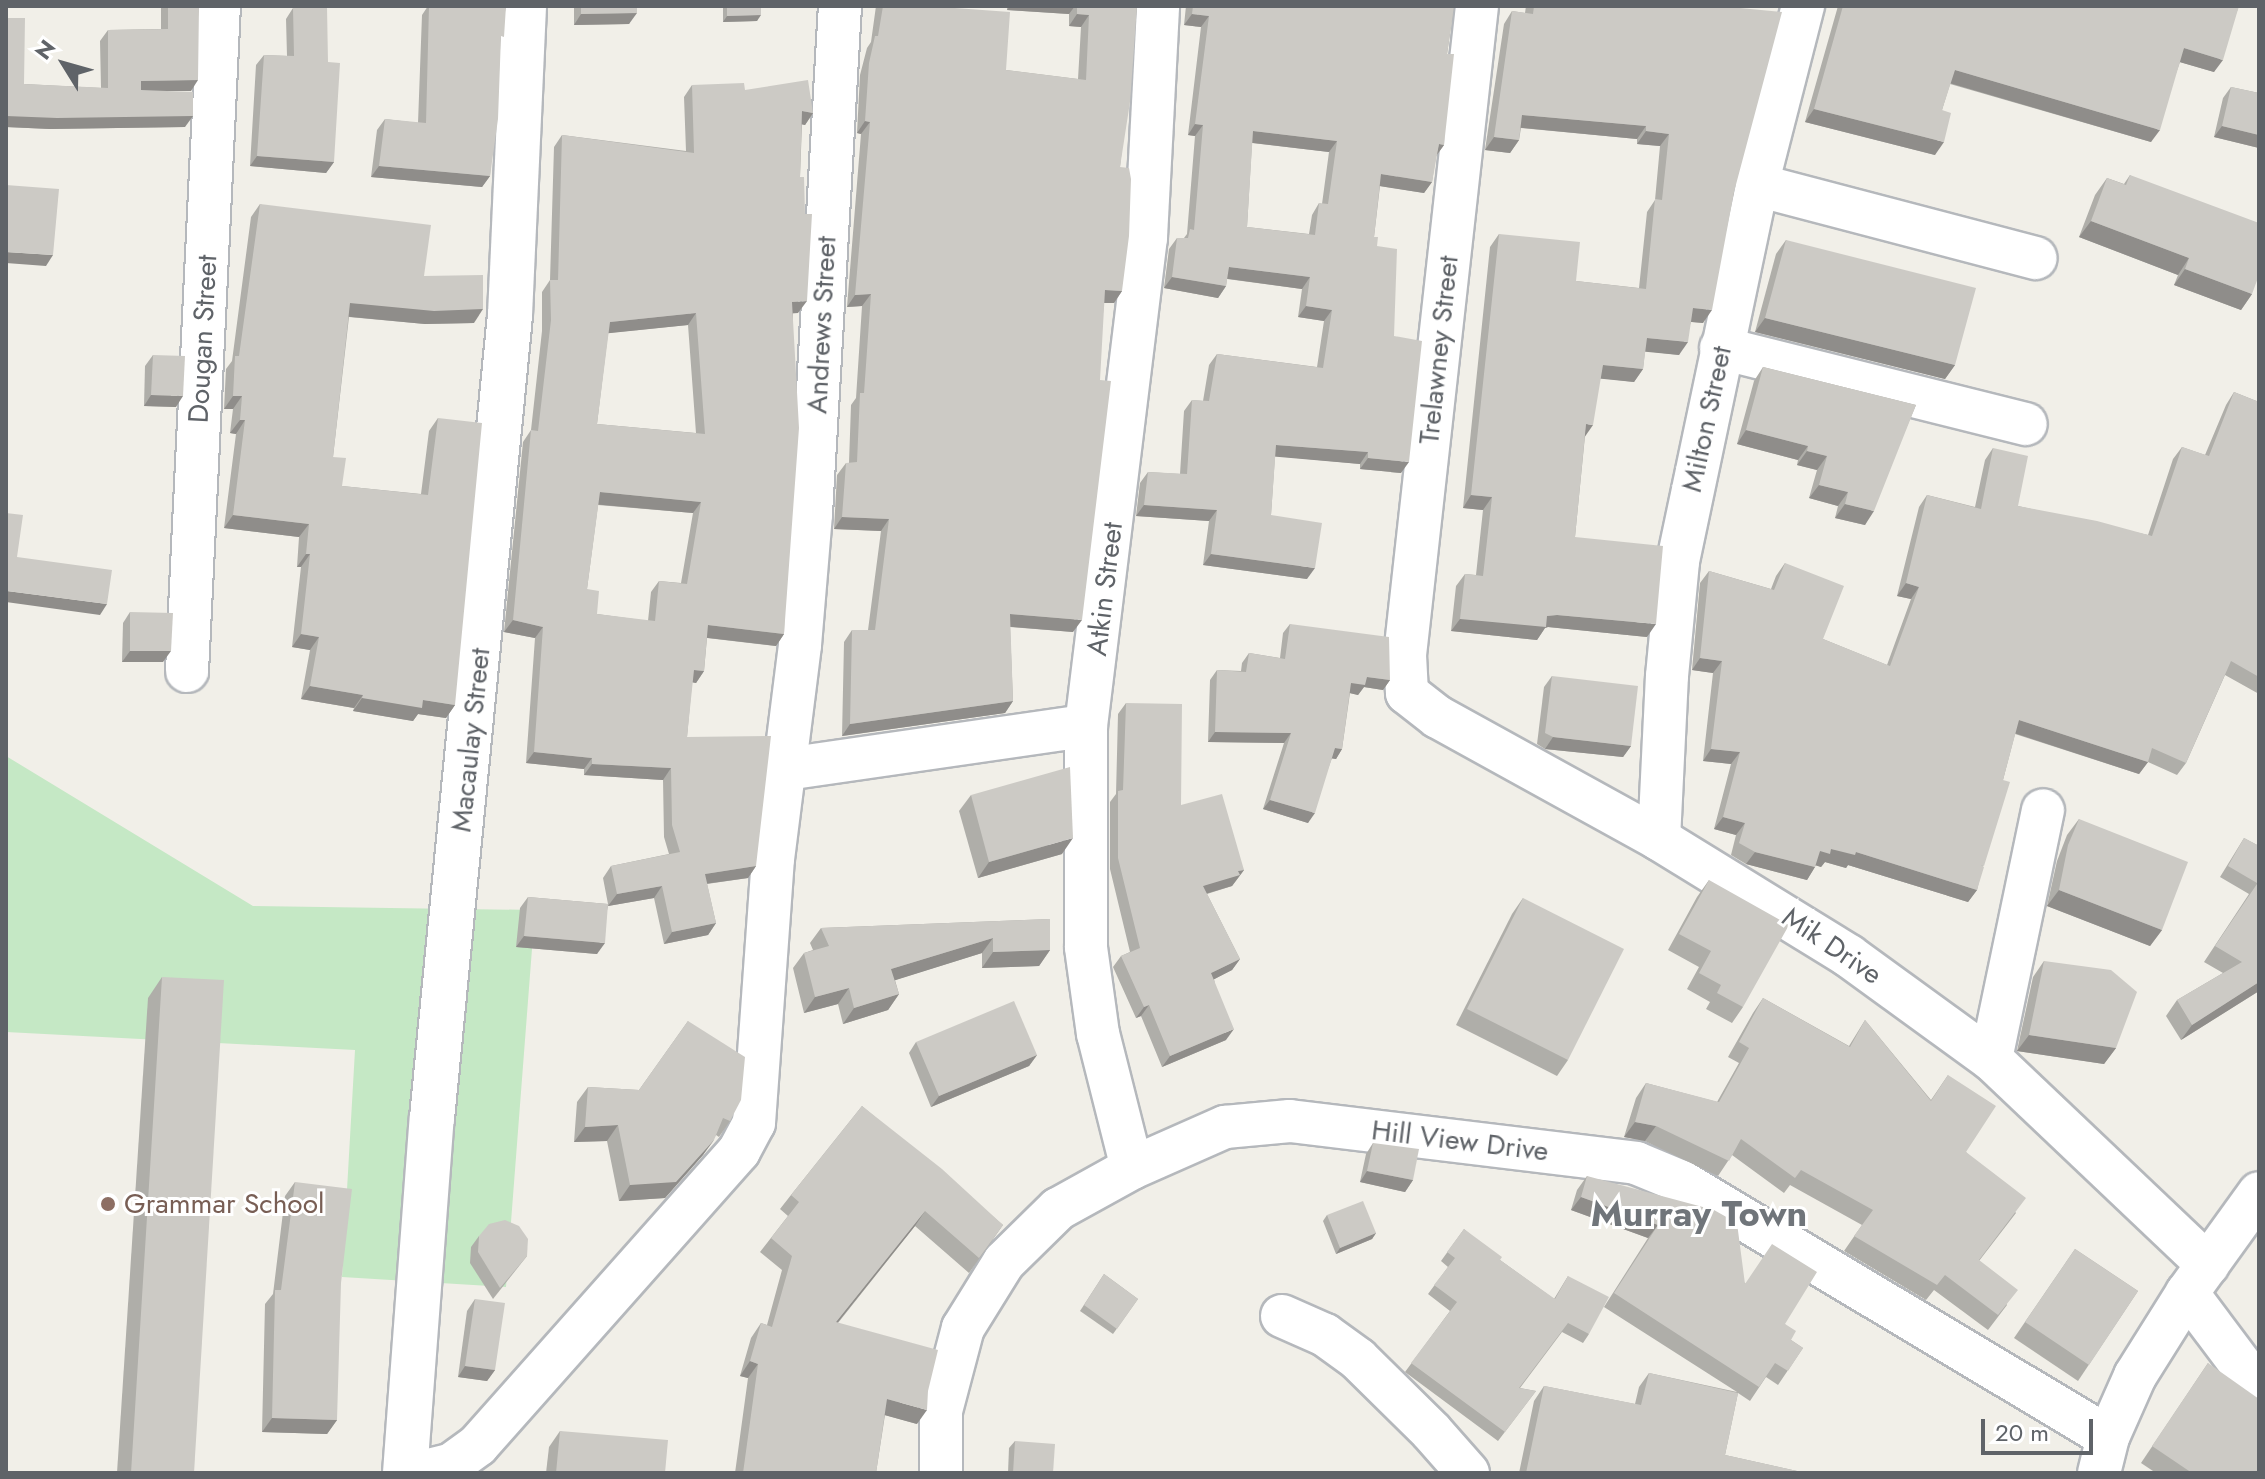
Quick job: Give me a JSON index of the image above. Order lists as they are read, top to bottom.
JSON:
{
  "streets": {
    "street": [
      "Andrews Street",
      "Dougan Street",
      "Trelawney Street",
      "Milton Street",
      "Atkin Street",
      "Macaulay Street",
      "Mik Drive",
      "Hill View Drive"
    ]
  },
  "crossings": [
    ["Trelawney Street", "Mik Drive"],
    ["Milton Street", "Mik Drive"],
    ["Atkin Street", "Hill View Drive"]
  ],
  "districts": ["Murray Town"],
  "places": ["Grammar School"],
  "scale_bar": "20 m",
  "north": "top left"
}
